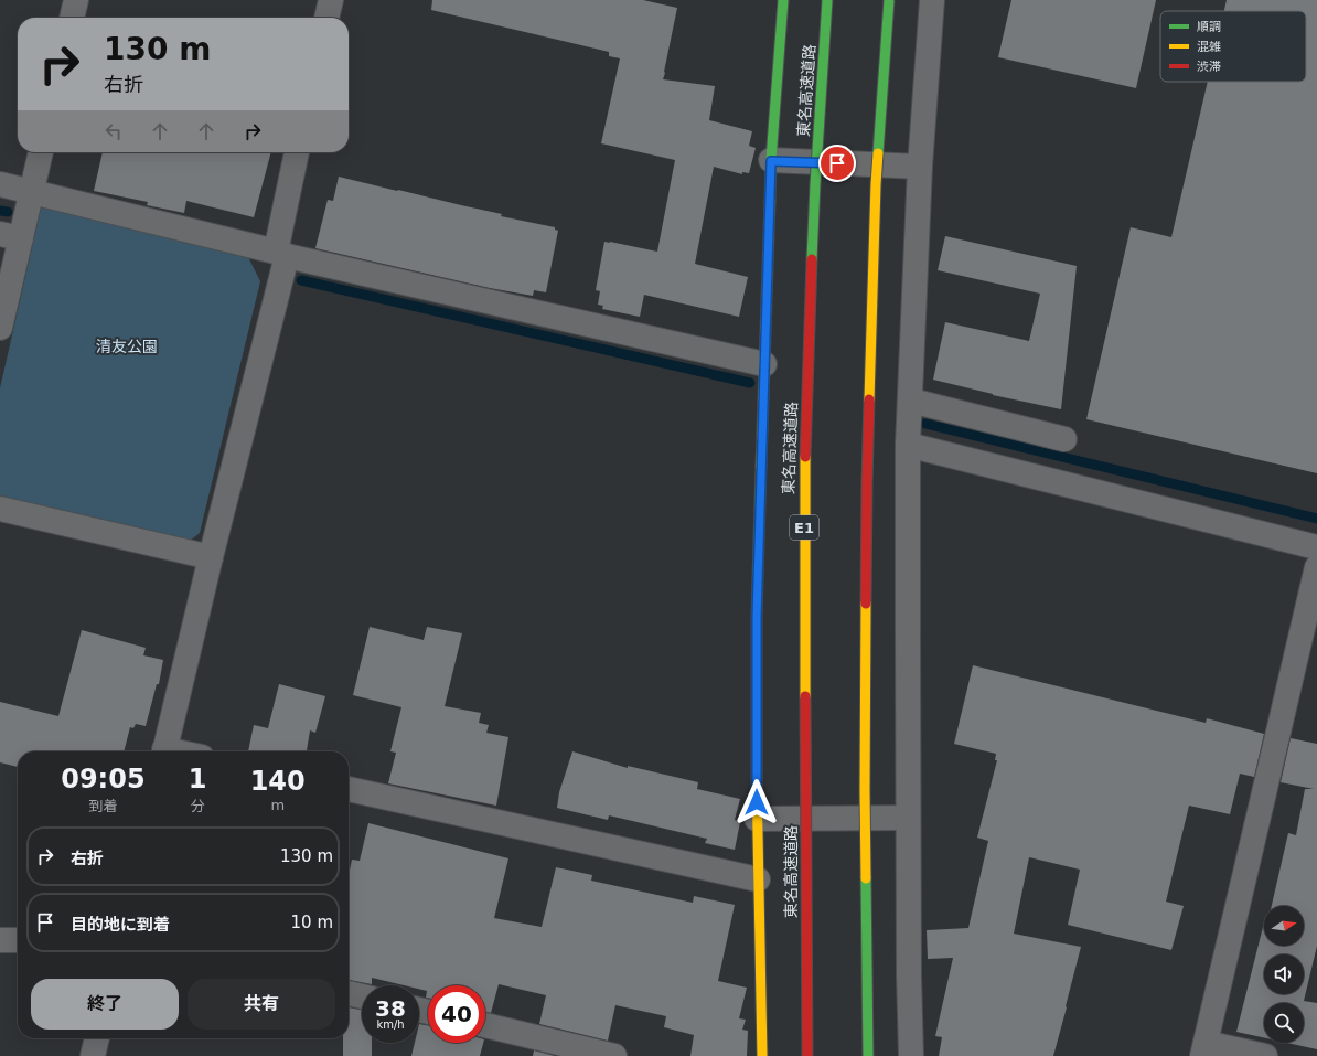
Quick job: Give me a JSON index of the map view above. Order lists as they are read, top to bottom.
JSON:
{
  "streets": {
    "main road": ["東名高速道路", "E1"]
  },
  "parks": ["清友公園"],
  "legend": ["順調", "混雑", "渋滞"],
  "north": "right",
  "page": {
    "turn": ["130 m", "右折"],
    "eta": [
      "09:05",
      "到着",
      "1",
      "分",
      "140",
      "m"
    ],
    "list": [
      {
        "name": "右折",
        "value": "130 m"
      },
      {
        "name": "目的地に到着",
        "value": "10 m"
      }
    ],
    "buttons": ["終了", "共有"],
    "speed": "38 km/h",
    "limit": "40"
  }
}
